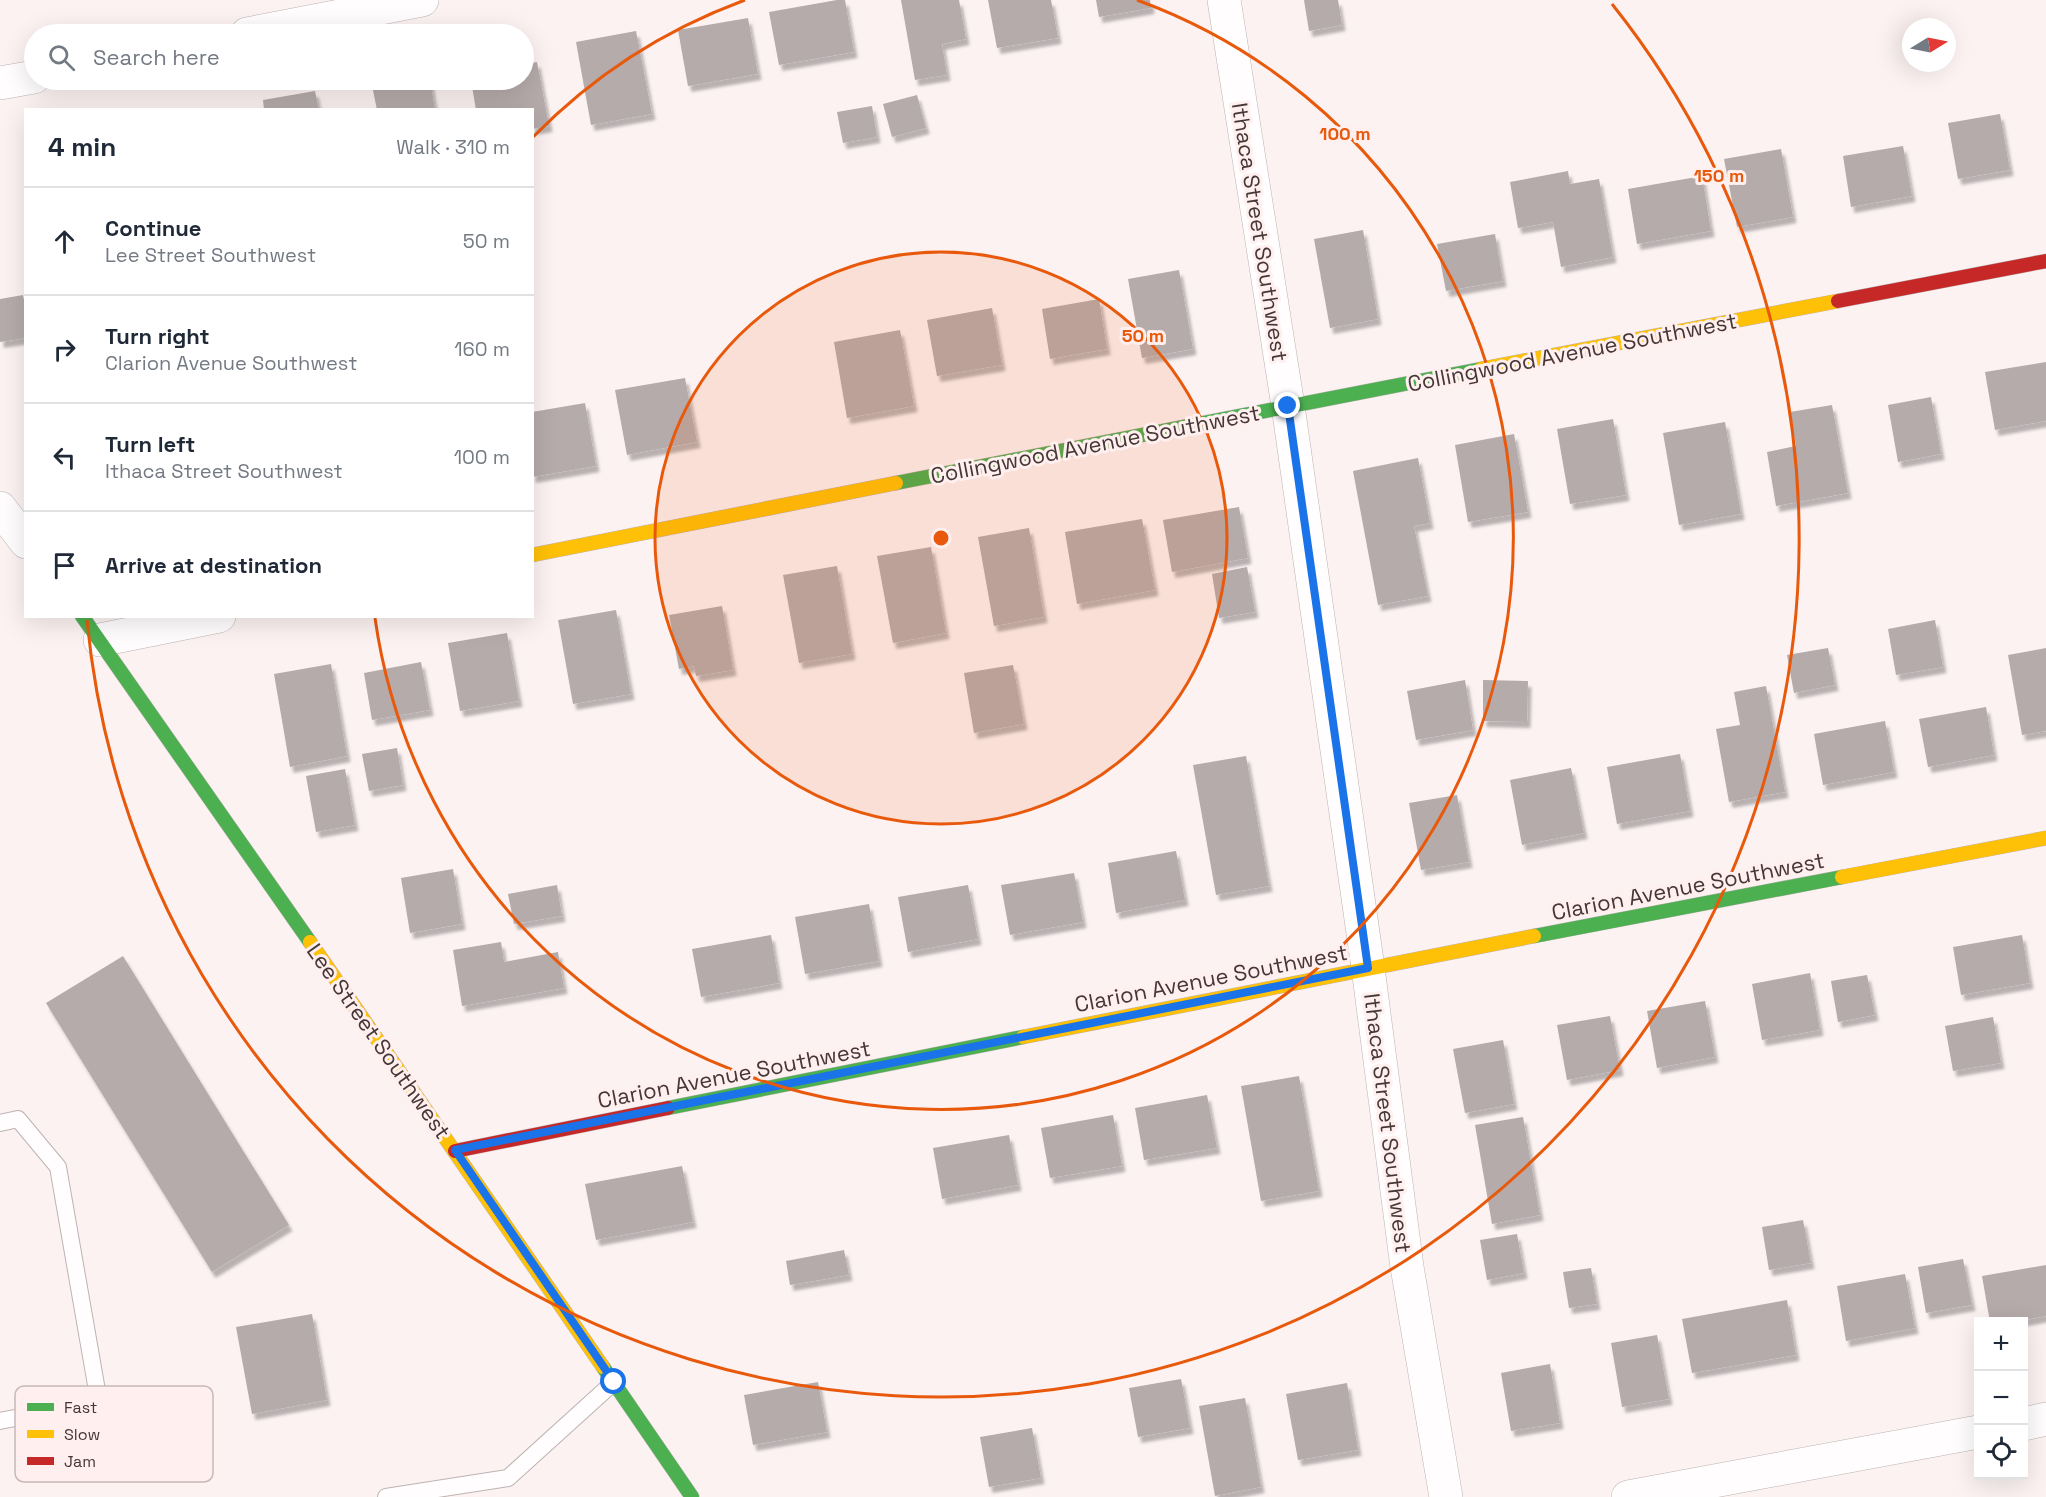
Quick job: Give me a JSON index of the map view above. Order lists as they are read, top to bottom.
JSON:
{
  "streets": {
    "street": [
      "Ithaca Street Southwest",
      "Collingwood Avenue Southwest",
      "Clarion Avenue Southwest",
      "Lee Street Southwest"
    ]
  },
  "crossings": [
    ["Ithaca Street Southwest", "Collingwood Avenue Southwest"],
    ["Ithaca Street Southwest", "Clarion Avenue Southwest"],
    ["Clarion Avenue Southwest", "Lee Street Southwest"]
  ],
  "legend": ["Fast", "Slow", "Jam"],
  "north": "right",
  "page": {
    "search": "Search here",
    "heading": ["4 min", "Walk · 310 m"],
    "list": [
      ["Continue", "Lee Street Southwest", "50 m"],
      ["Turn right", "Clarion Avenue Southwest", "160 m"],
      ["Turn left", "Ithaca Street Southwest", "100 m"],
      "Arrive at destination"
    ],
    "map_buttons": ["+", "−"]
  },
  "rings": ["100 m", "150 m", "50 m"]
}
